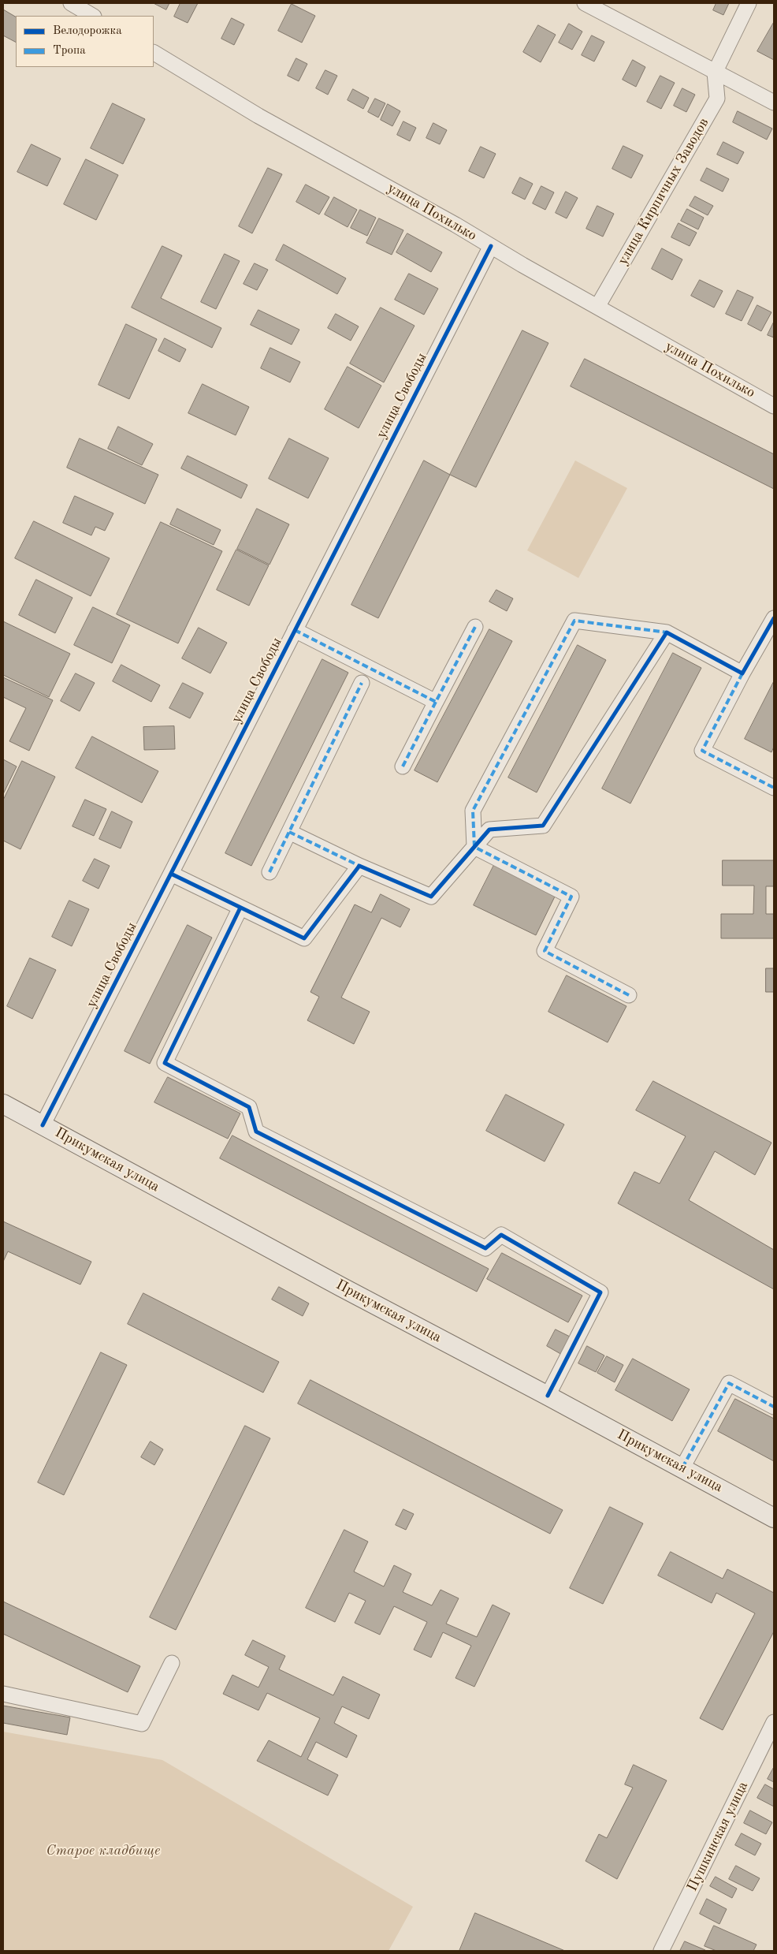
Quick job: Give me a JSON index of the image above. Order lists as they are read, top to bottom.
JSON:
{
  "streets": {
    "main road": ["Прикумская улица"],
    "street": [
      "улица Кирпичных Заводов",
      "улица Похилько",
      "улица Свободы",
      "Пушкинская улица"
    ]
  },
  "crossings": [
    ["улица Кирпичных Заводов", "улица Похилько"],
    ["улица Похилько", "улица Свободы"],
    ["улица Свободы", "Прикумская улица"]
  ],
  "parks": ["Старое кладбище"],
  "legend": ["Велодорожка", "Тропа"]
}
